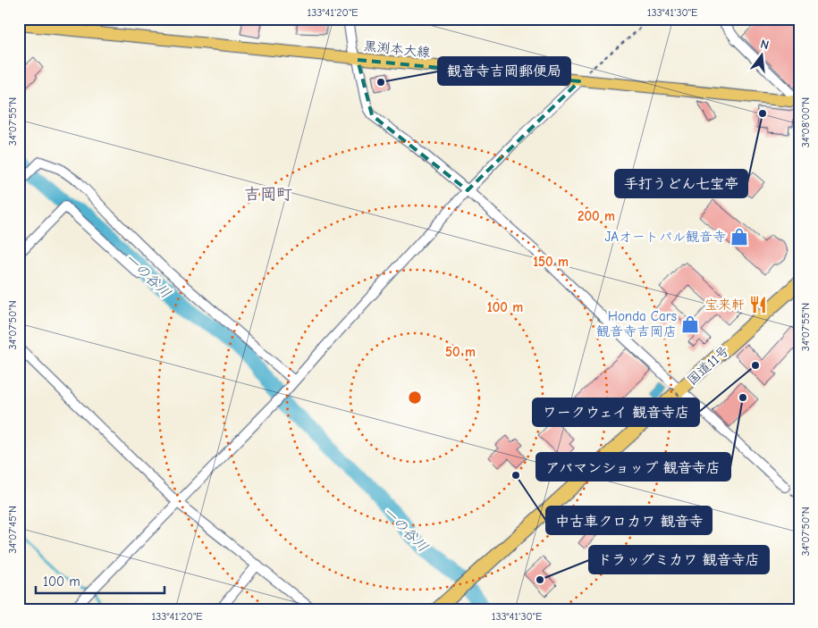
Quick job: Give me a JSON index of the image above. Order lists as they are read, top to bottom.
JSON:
{
  "streets": {
    "highway": ["国道11号"],
    "main road": ["黒渕本大線"]
  },
  "districts": ["吉岡町"],
  "water": ["一の谷川"],
  "places": {
    "other": [
      "観音寺吉岡郵便局",
      "手打うどん七宝亭",
      "ワークウェイ 観音寺店",
      "アパマンショップ 観音寺店",
      "中古車クロカワ 観音寺",
      "ドラッグミカワ 観音寺店"
    ],
    "shop": ["JAオートパル観音寺", "Honda Cars 観音寺吉岡店"],
    "restaurant": ["宝来軒"]
  },
  "scale_bar": "100 m",
  "north": "top",
  "coordinates": [
    "133°41'20\"E",
    "133°41'30\"E",
    "34°07'55\"N",
    "34°08'00\"N",
    "34°07'50\"N",
    "34°07'45\"N"
  ],
  "rings": [
    "200 m",
    "150 m",
    "100 m",
    "50 m"
  ]
}
